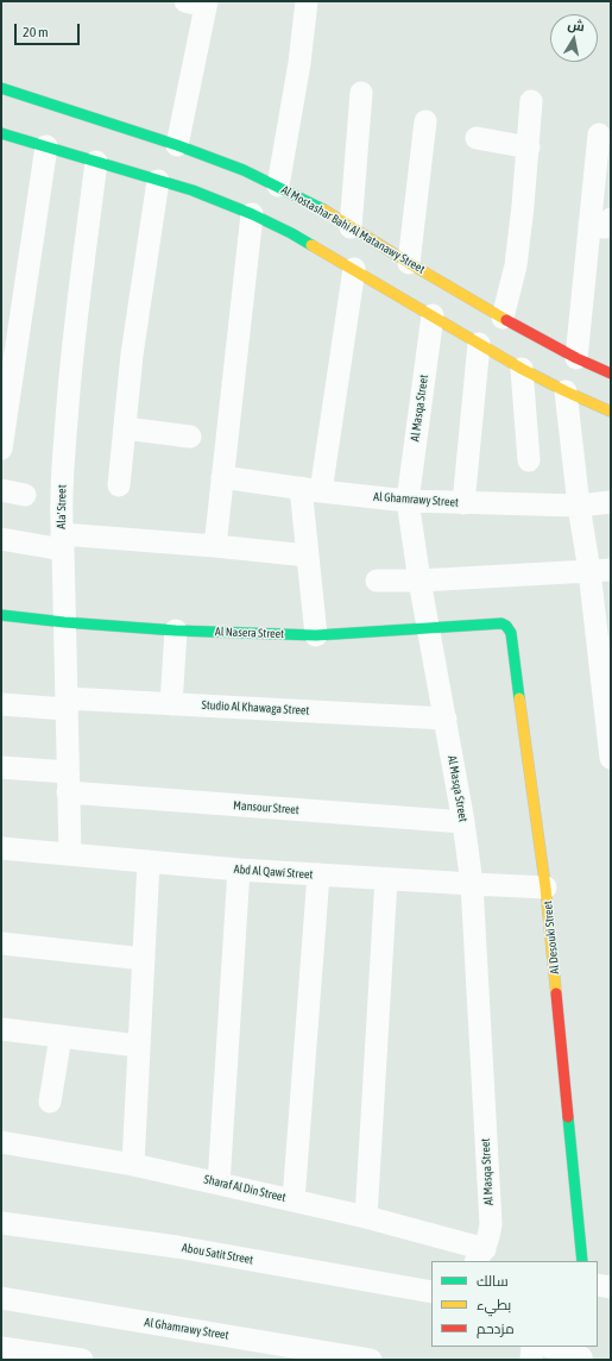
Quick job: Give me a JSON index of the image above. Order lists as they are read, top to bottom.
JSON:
{
  "streets": {
    "street": [
      "Al Mostashar Bahi Al Matanawy Street",
      "Al Masqa Street",
      "Al Ghamrawy Street",
      "Ala' Street",
      "Al Nasera Street",
      "Studio Al Khawaga Street",
      "Mansour Street",
      "Abd Al Qawi Street",
      "Al Desouki Street",
      "Sharaf Al Din Street",
      "Abou Satit Street"
    ]
  },
  "crossings": [
    ["Al Masqa Street", "Al Ghamrawy Street"],
    ["Al Masqa Street", "Al Nasera Street"],
    ["Al Masqa Street", "Studio Al Khawaga Street"],
    ["Al Masqa Street", "Mansour Street"],
    ["Al Masqa Street", "Abd Al Qawi Street"],
    ["Al Masqa Street", "Sharaf Al Din Street"],
    ["Ala' Street", "Al Nasera Street"],
    ["Ala' Street", "Studio Al Khawaga Street"],
    ["Ala' Street", "Mansour Street"],
    ["Ala' Street", "Abd Al Qawi Street"],
    ["Al Nasera Street", "Al Desouki Street"],
    ["Abd Al Qawi Street", "Al Desouki Street"]
  ],
  "legend": ["سالك", "بطيء", "مزدحم"],
  "scale_bar": "20 m",
  "north": "top"
}
